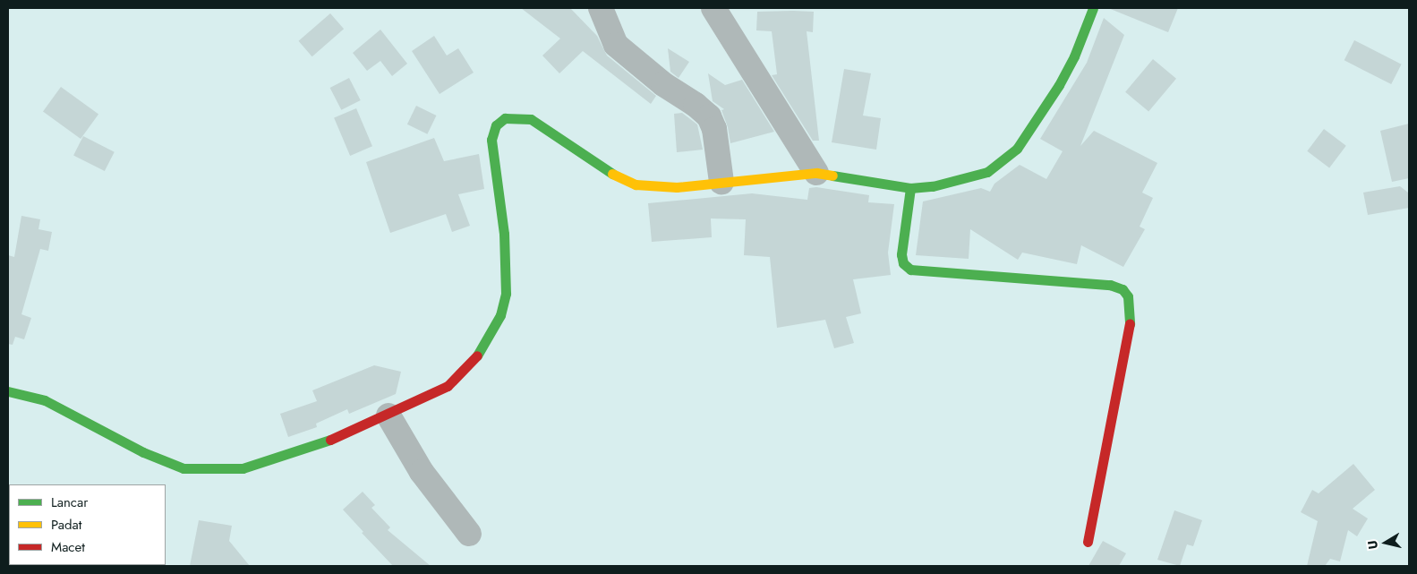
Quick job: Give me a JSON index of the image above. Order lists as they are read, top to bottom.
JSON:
{
  "legend": ["Lancar", "Padat", "Macet"],
  "north": "left"
}
